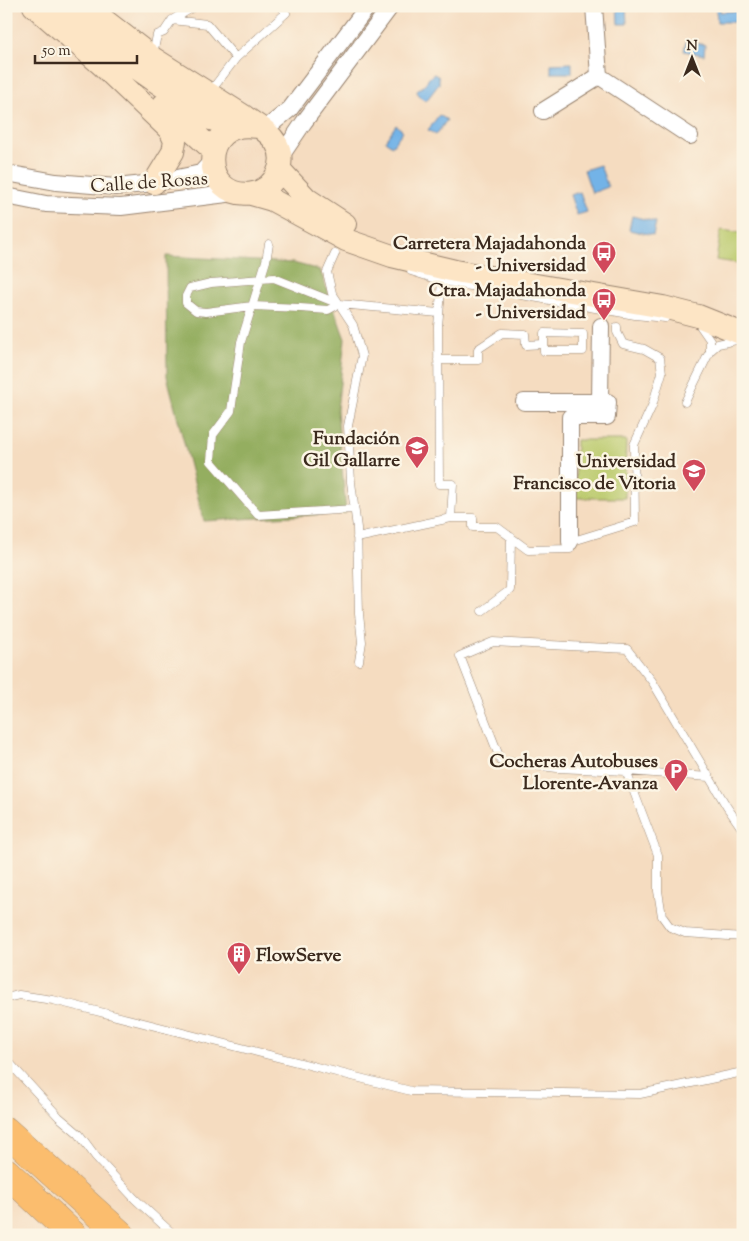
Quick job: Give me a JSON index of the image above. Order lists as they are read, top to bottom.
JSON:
{
  "streets": {
    "street": ["Calle de Rosas"]
  },
  "places": {
    "bus stop": ["Carretera Majadahonda - Universidad", "Ctra. Majadahonda - Universidad"],
    "school or university": ["Fundación Gil Gallarre", "Universidad Francisco de Vitoria"],
    "parking": ["Cocheras Autobuses Llorente-Avanza"],
    "building": ["FlowServe"]
  },
  "scale_bar": "50 m",
  "north": "top"
}
